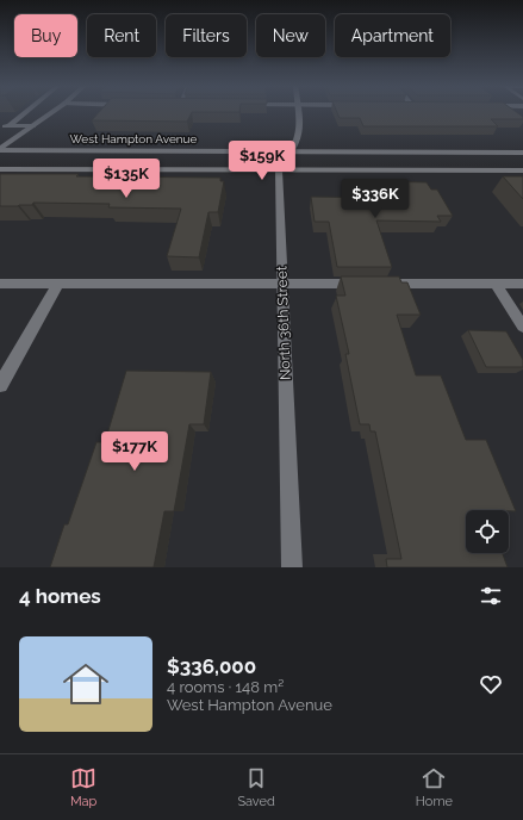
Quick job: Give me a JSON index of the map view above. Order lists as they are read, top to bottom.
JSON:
{
  "streets": {
    "main road": ["West Hampton Avenue", "North 36th Street"]
  },
  "page": {
    "chip": [
      "Buy",
      "Rent",
      "Filters",
      "New",
      "Apartment"
    ],
    "price": [
      "$159K",
      "$135K",
      "$336K",
      "$177K"
    ],
    "heading": "4 homes",
    "list": [
      {
        "name": "$336,000",
        "note": "4 rooms · 148 m² · West Hampton Avenue"
      }
    ],
    "tabs": ["Map", "Saved", "Home"]
  }
}
